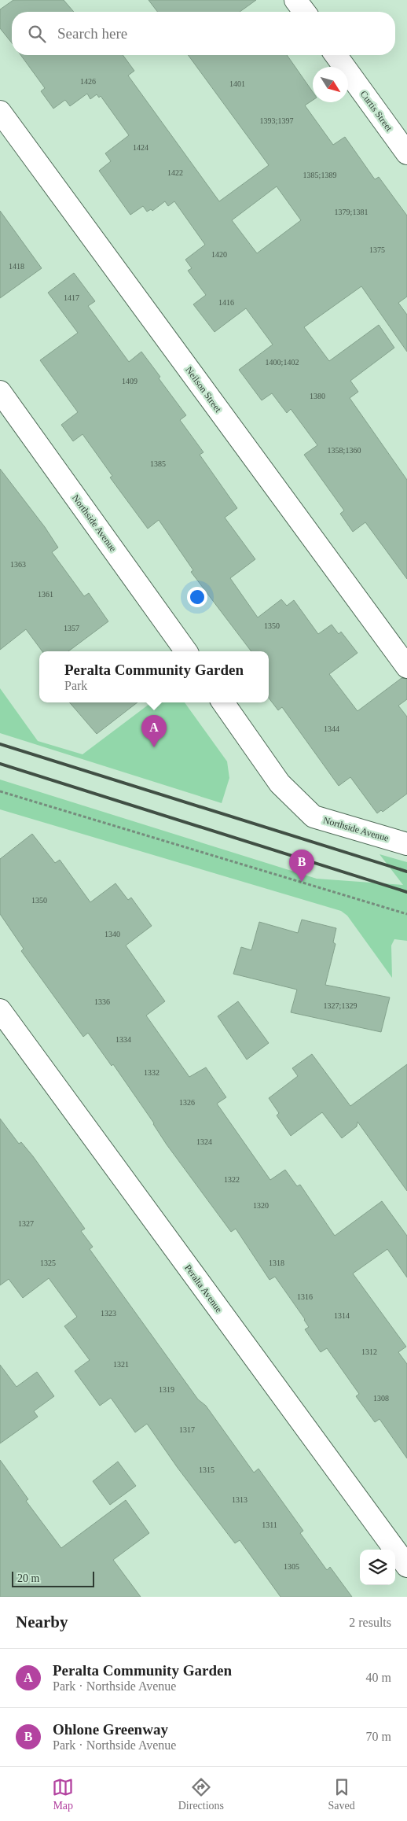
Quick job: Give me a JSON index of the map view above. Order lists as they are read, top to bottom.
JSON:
{
  "streets": {
    "street": [
      "Curtis Street",
      "Neilson Street",
      "Northside Avenue",
      "Peralta Avenue"
    ]
  },
  "house_numbers": [
    "1426",
    "1401",
    "1393;1397",
    "1424",
    "1422",
    "1385;1389",
    "1379;1381",
    "1375",
    "1420",
    "1418",
    "1417",
    "1416",
    "1400;1402",
    "1409",
    "1380",
    "1358;1360",
    "1385",
    "1363",
    "1361",
    "1350",
    "1357",
    "1344",
    "1350",
    "1340",
    "1336",
    "1327;1329",
    "1334",
    "1332",
    "1326",
    "1324",
    "1322",
    "1320",
    "1327",
    "1325",
    "1318",
    "1316",
    "1323",
    "1314",
    "1312",
    "1321",
    "1319",
    "1308",
    "1317",
    "1315",
    "1313",
    "1311",
    "1305"
  ],
  "scale_bar": "20 m",
  "north": "bottom right",
  "page": {
    "search": "Search here",
    "popup": ["Peralta Community Garden", "Park"],
    "pins": ["A", "B"],
    "scale": "20 m",
    "heading": ["Nearby", "2 results"],
    "list": [
      {
        "mark": "A",
        "name": "Peralta Community Garden",
        "note": "Park · Northside Avenue",
        "value": "40 m"
      },
      {
        "mark": "B",
        "name": "Ohlone Greenway",
        "note": "Park · Northside Avenue",
        "value": "70 m"
      }
    ],
    "nav": ["Map", "Directions", "Saved"]
  }
}
